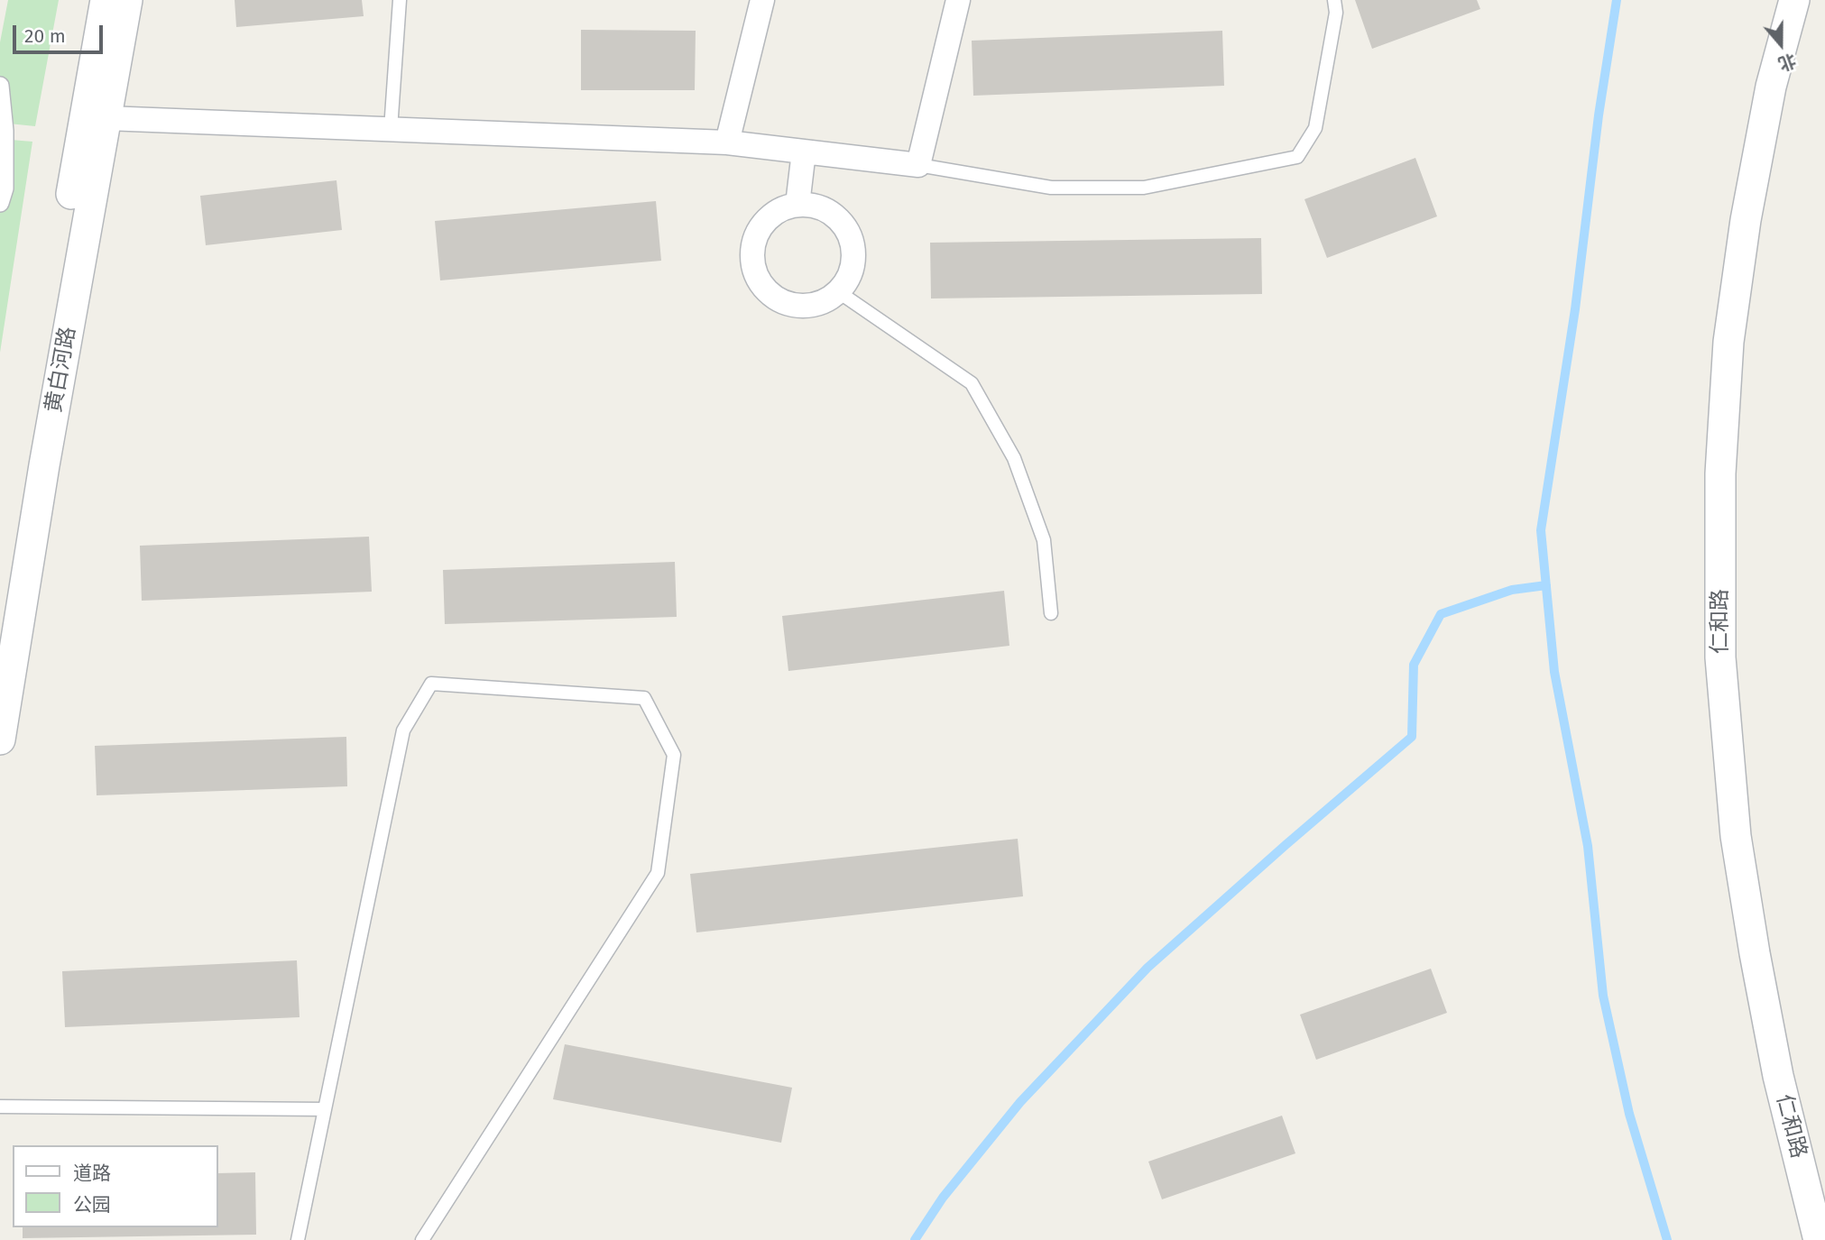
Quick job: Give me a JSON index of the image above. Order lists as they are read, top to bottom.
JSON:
{
  "streets": {
    "street": ["黄白河路", "仁和路"]
  },
  "legend": ["道路", "公园"],
  "scale_bar": "20 m",
  "north": "bottom"
}
